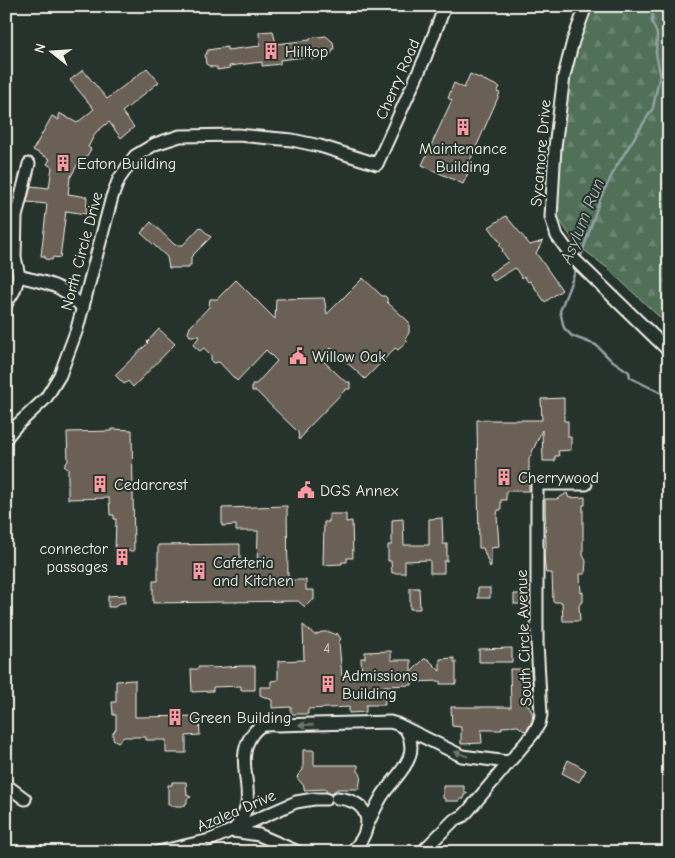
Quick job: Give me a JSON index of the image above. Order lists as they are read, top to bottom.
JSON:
{
  "streets": {
    "street": [
      "Cherry Road",
      "Sycamore Drive",
      "North Circle Drive",
      "South Circle Avenue",
      "Azalea Drive"
    ]
  },
  "crossings": [
    ["Cherry Road", "North Circle Drive"]
  ],
  "water": ["Asylum Run"],
  "places": {
    "building": [
      "Hilltop",
      "Maintenance Building",
      "Eaton Building",
      "Cherrywood",
      "Cedarcrest",
      "connector passages",
      "Cafeteria and Kitchen",
      "Admissions Building",
      "Green Building"
    ],
    "public building": ["Willow Oak", "DGS Annex"]
  },
  "house_numbers": ["4"],
  "north": "left"
}
